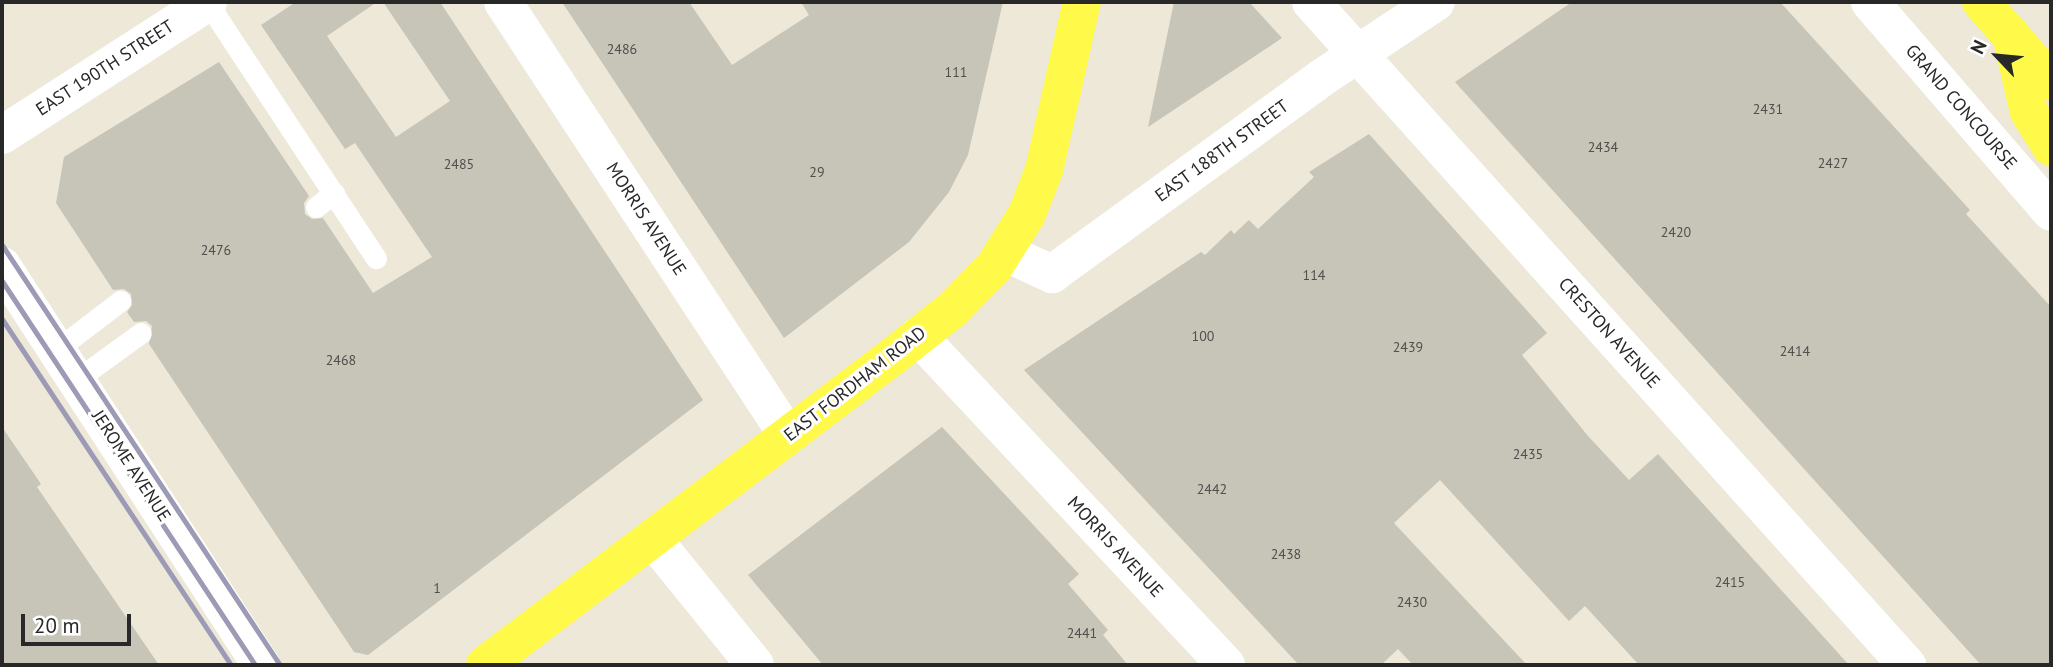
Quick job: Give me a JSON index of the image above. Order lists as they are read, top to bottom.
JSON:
{
  "streets": {
    "main road": ["EAST FORDHAM ROAD"],
    "street": [
      "EAST 190TH STREET",
      "GRAND CONCOURSE",
      "EAST 188TH STREET",
      "MORRIS AVENUE",
      "CRESTON AVENUE",
      "JEROME AVENUE"
    ]
  },
  "crossings": [
    ["EAST 188TH STREET", "CRESTON AVENUE"],
    ["EAST 188TH STREET", "EAST FORDHAM ROAD"],
    ["MORRIS AVENUE", "EAST FORDHAM ROAD"]
  ],
  "house_numbers": [
    "2486",
    "111",
    "2431",
    "2434",
    "2427",
    "2485",
    "29",
    "2420",
    "2476",
    "114",
    "100",
    "2439",
    "2414",
    "2468",
    "2435",
    "2442",
    "2438",
    "2415",
    "1",
    "2430",
    "2441"
  ],
  "scale_bar": "20 m",
  "north": "top left"
}
